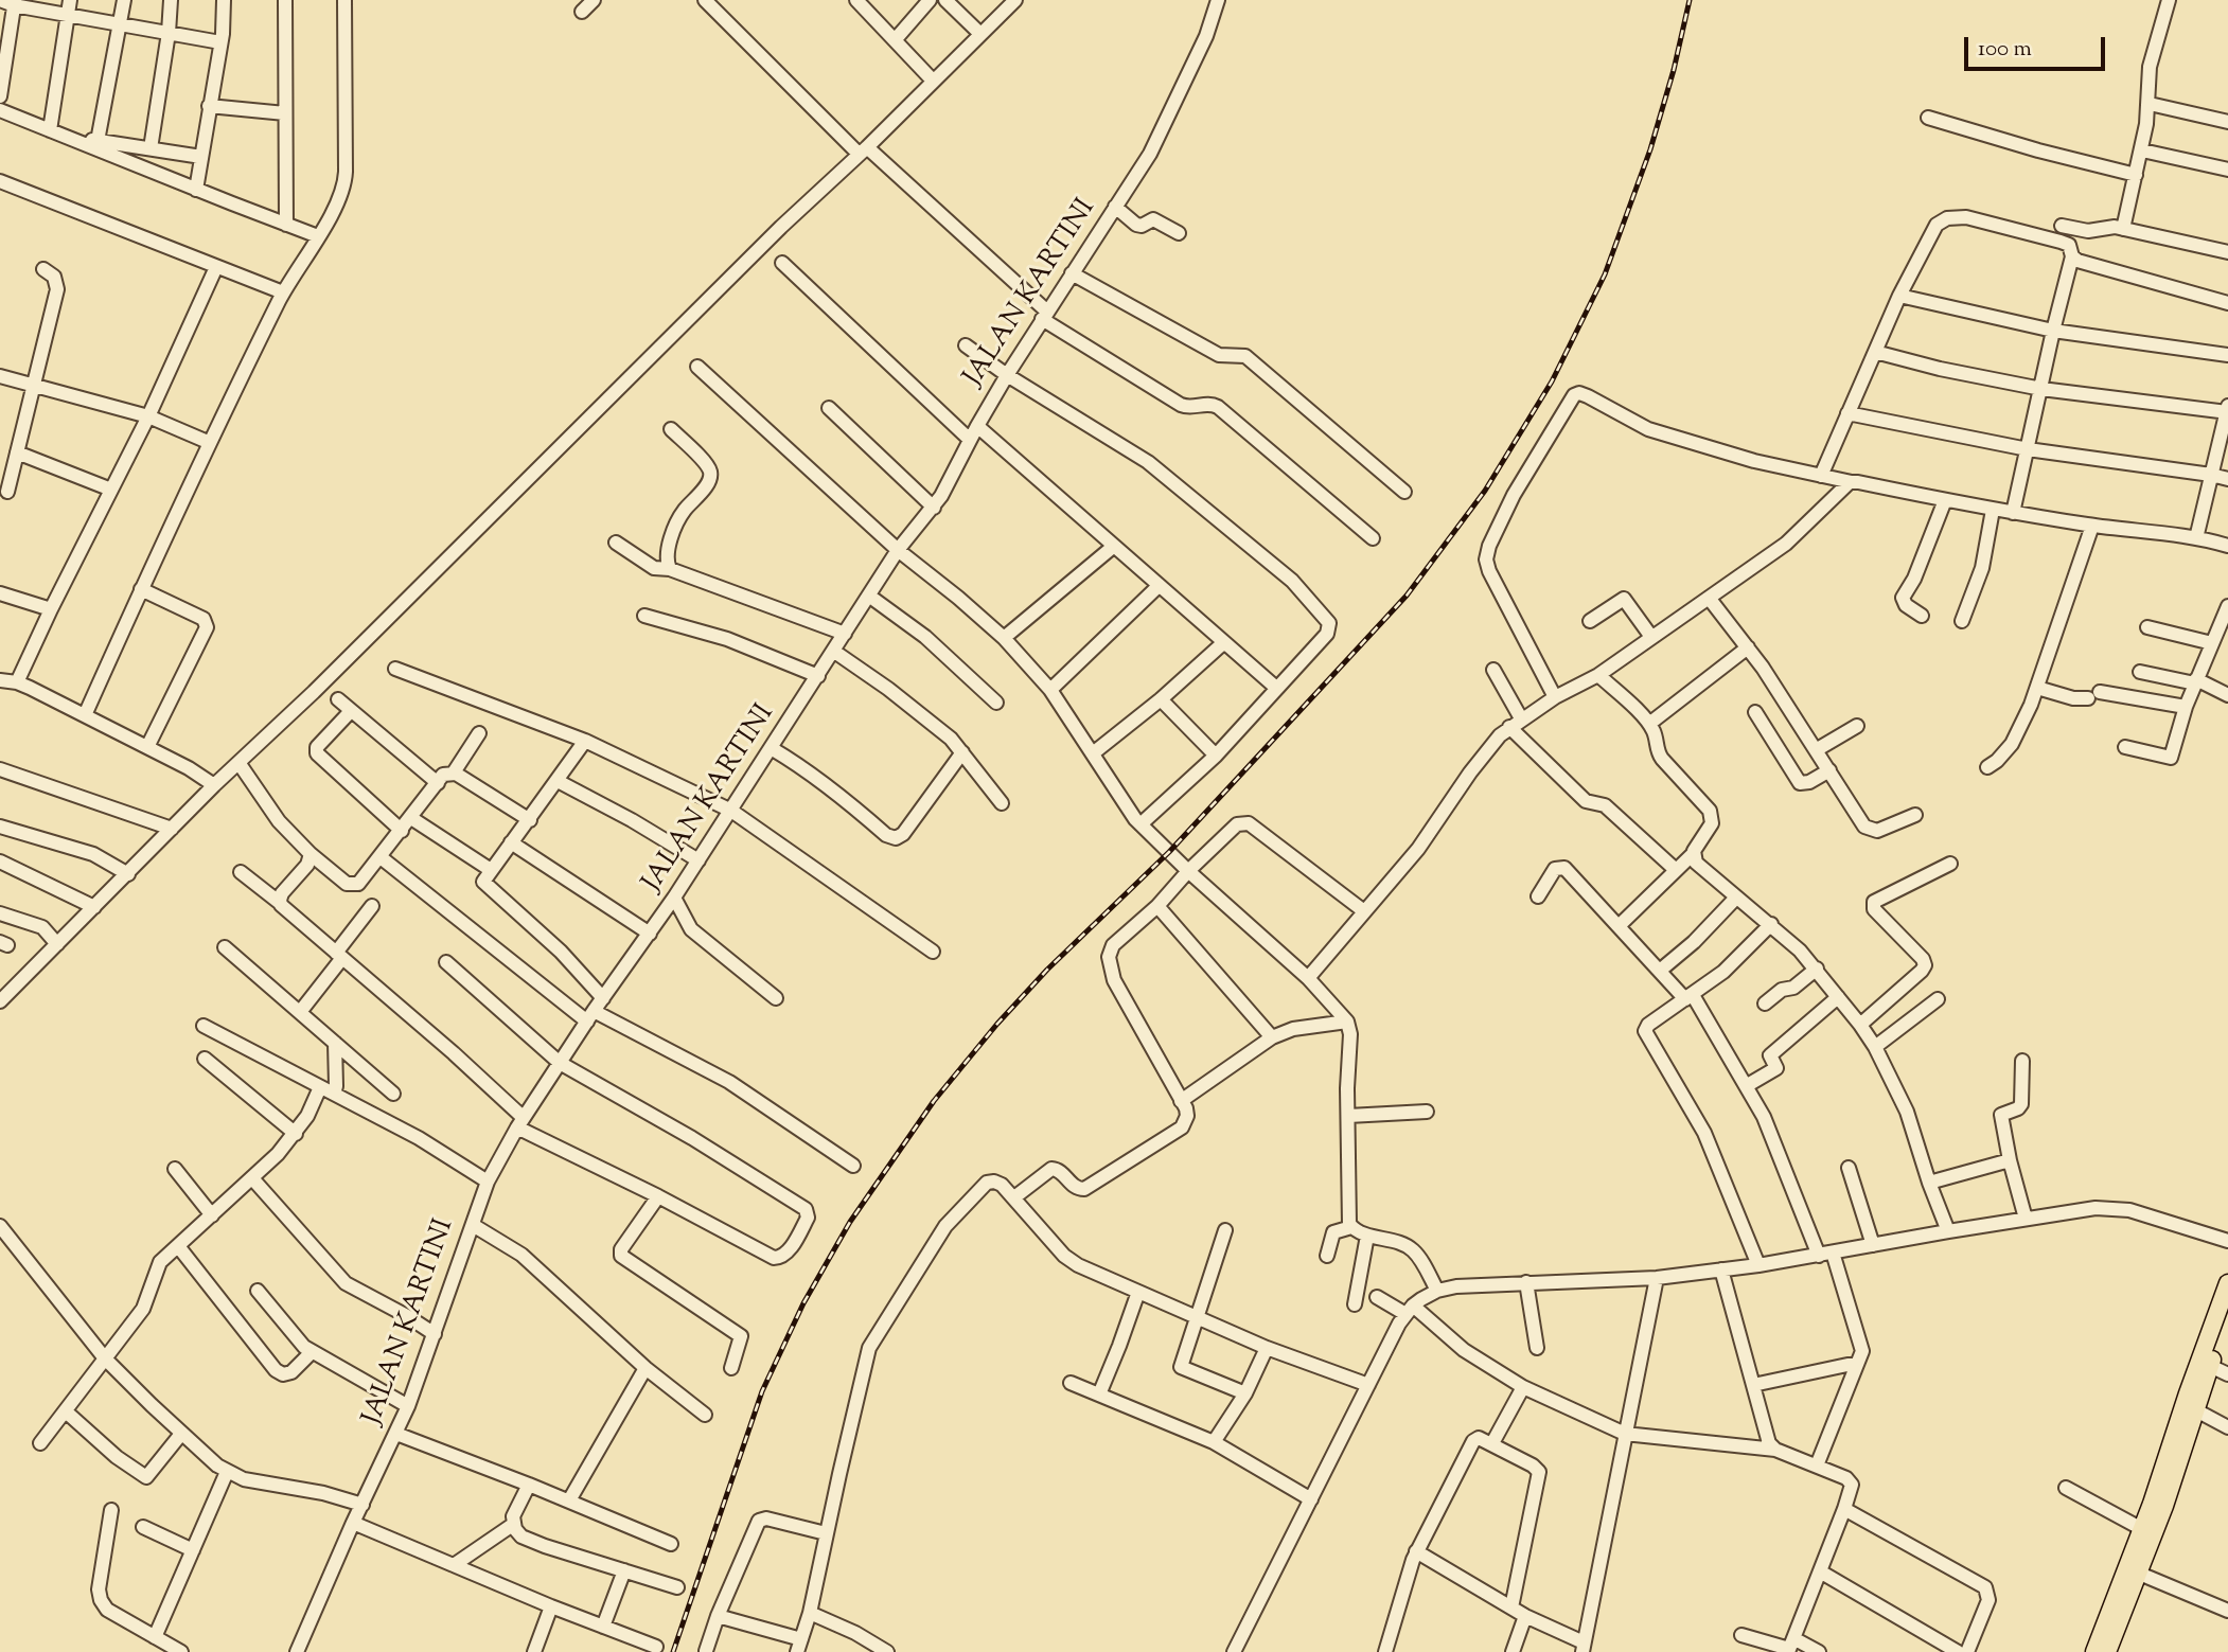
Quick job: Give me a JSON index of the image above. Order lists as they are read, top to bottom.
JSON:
{
  "streets": {
    "street": ["JALAN KARTINI"]
  },
  "scale_bar": "100 m"
}
